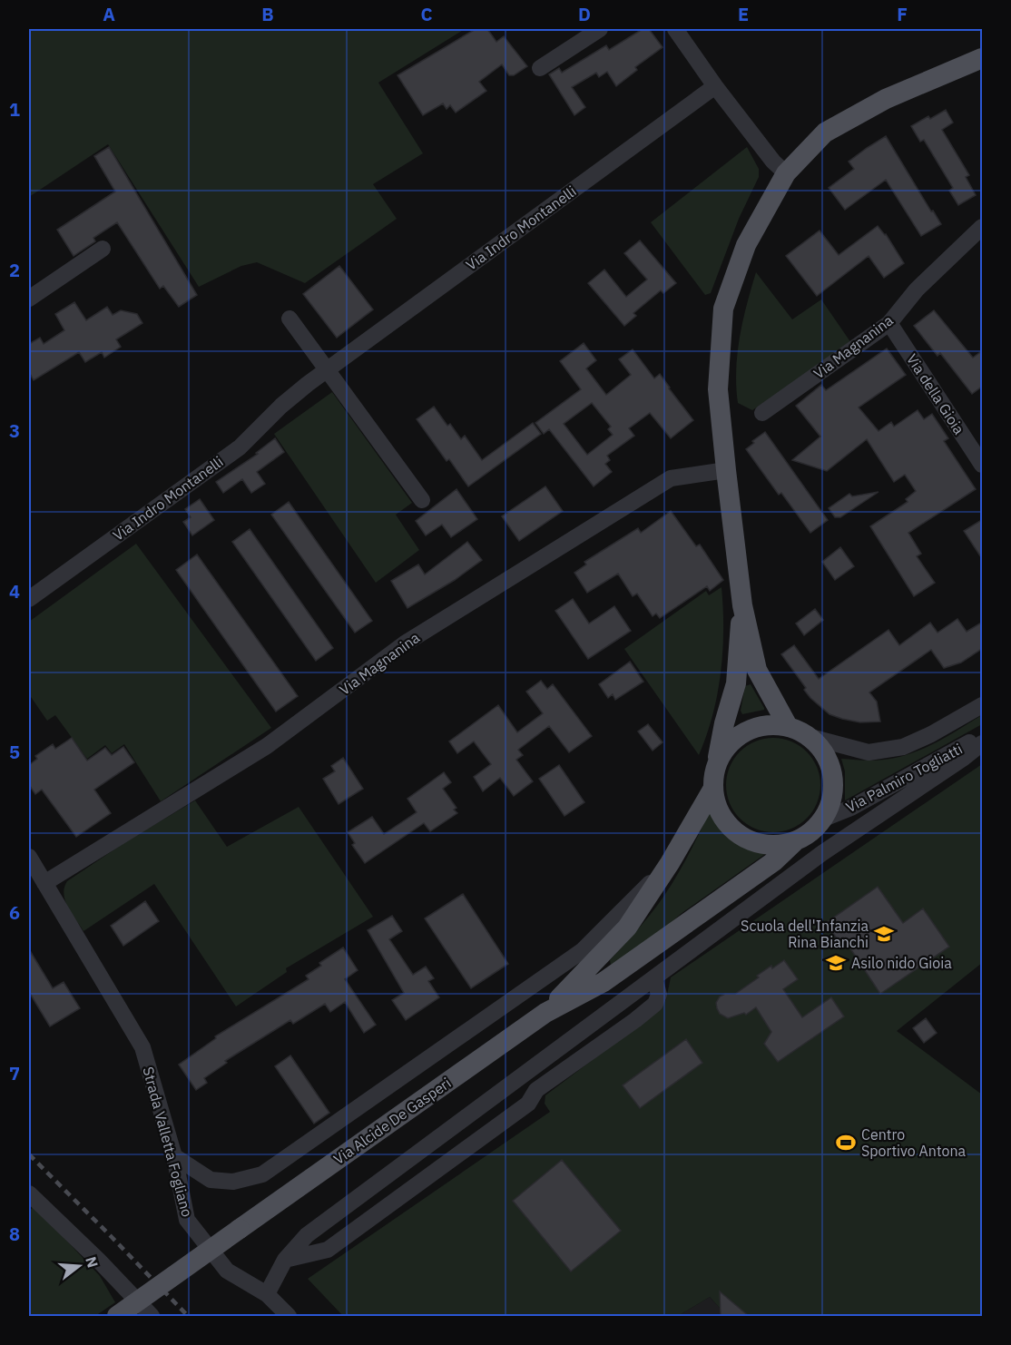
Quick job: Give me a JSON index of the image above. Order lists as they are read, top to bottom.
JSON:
{
  "streets": {
    "main road": ["Via Alcide De Gasperi"],
    "street": [
      "Via Indro Montanelli",
      "Via Magnanina",
      "Via della Gioia",
      "Via Palmiro Togliatti",
      "Strada Valletta Fogliano"
    ]
  },
  "crossings": [
    ["Via Magnanina", "Via della Gioia"],
    ["Via Magnanina", "Strada Valletta Fogliano"],
    ["Via Palmiro Togliatti", "Via Alcide De Gasperi"]
  ],
  "places": {
    "school or university": ["Scuola dell'Infanzia Rina Bianchi", "Asilo nido Gioia"],
    "sports": ["Centro Sportivo Antona"]
  },
  "north": "right",
  "grid": {
    "columns": [
      "A",
      "B",
      "C",
      "D",
      "E",
      "F"
    ],
    "rows": [
      "1",
      "2",
      "3",
      "4",
      "5",
      "6",
      "7",
      "8"
    ]
  }
}
